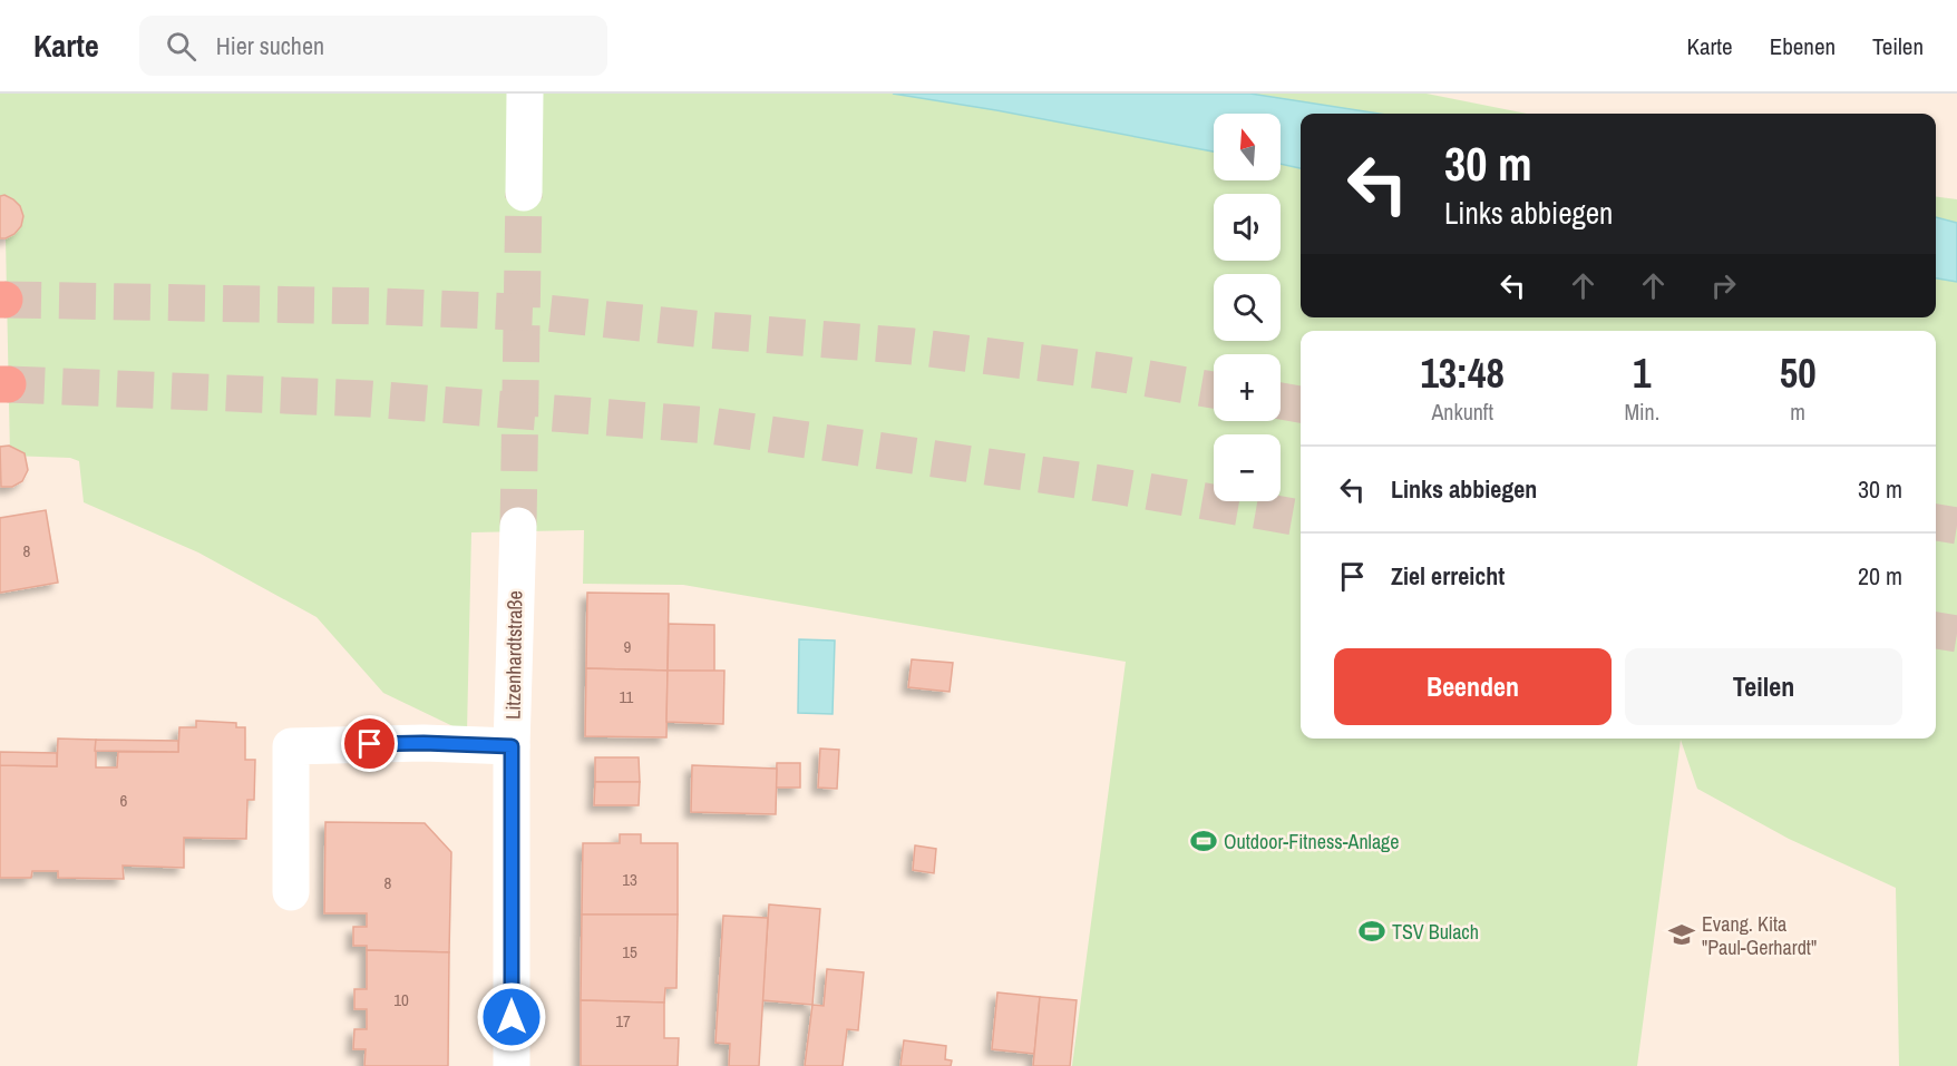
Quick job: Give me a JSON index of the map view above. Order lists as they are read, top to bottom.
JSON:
{
  "streets": {
    "street": ["Litzenhardtstraße"]
  },
  "places": {
    "sports": ["Outdoor-Fitness-Anlage", "TSV Bulach"],
    "school or university": ["Evang. Kita \"Paul-Gerhardt\""]
  },
  "house_numbers": [
    "8",
    "9",
    "11",
    "6",
    "13",
    "8",
    "15",
    "10",
    "17"
  ],
  "north": "top",
  "page": {
    "header": "Karte",
    "search": "Hier suchen",
    "nav": ["Karte", "Ebenen", "Teilen"],
    "map_buttons": ["+", "−"],
    "turn": ["30 m", "Links abbiegen"],
    "eta": [
      "13:48",
      "Ankunft",
      "1",
      "Min.",
      "50",
      "m"
    ],
    "list": [
      {
        "name": "Links abbiegen",
        "value": "30 m"
      },
      {
        "name": "Ziel erreicht",
        "value": "20 m"
      }
    ],
    "buttons": ["Beenden", "Teilen"]
  }
}
